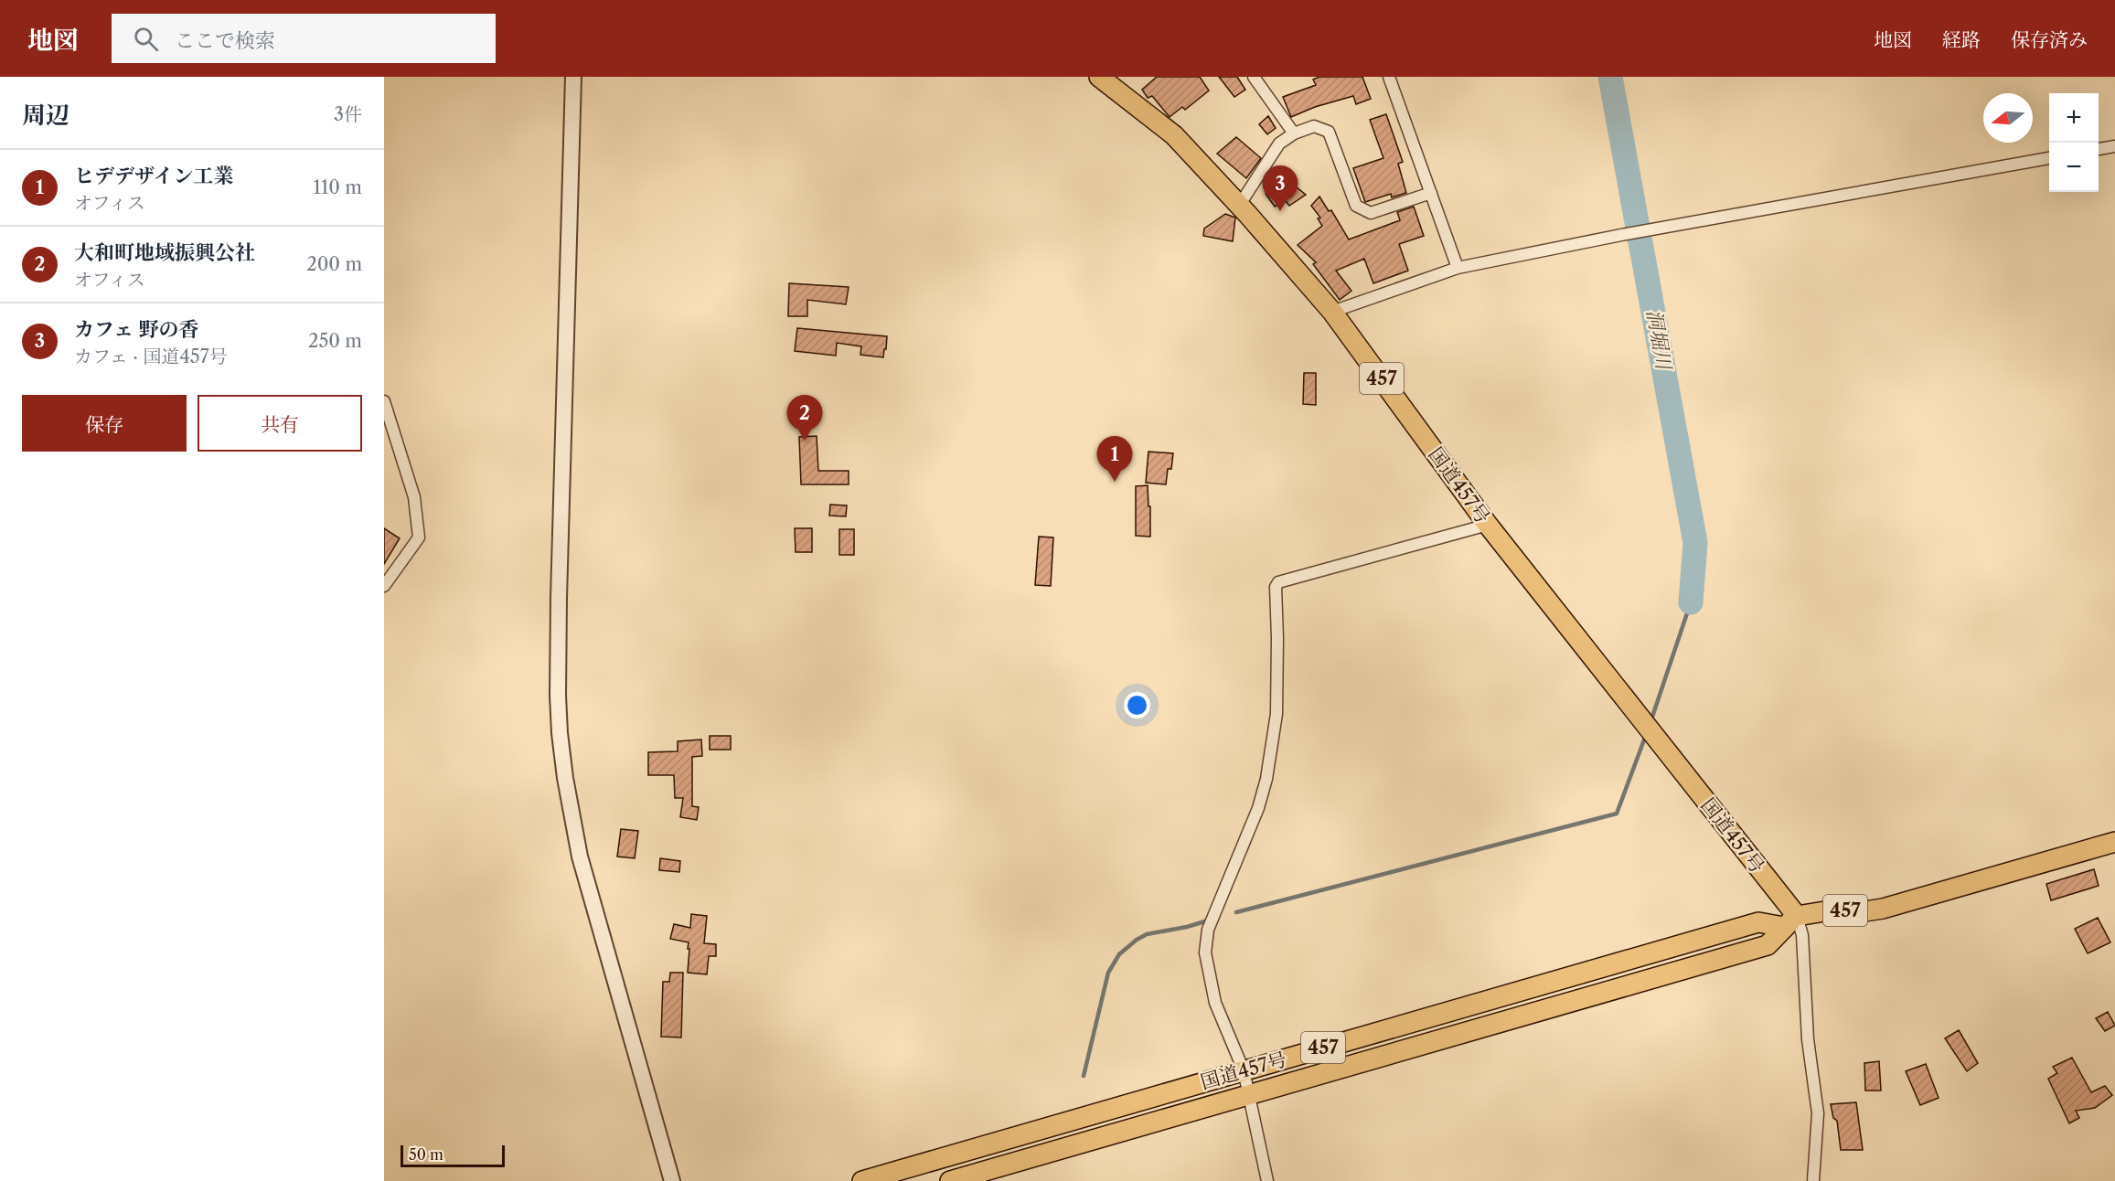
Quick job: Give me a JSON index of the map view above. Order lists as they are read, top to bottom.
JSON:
{
  "streets": {
    "highway": ["457", "国道457号"]
  },
  "water": ["洞堀川"],
  "scale_bar": "50 m",
  "north": "left",
  "page": {
    "header": "地図",
    "search": "ここで検索",
    "nav": ["地図", "経路", "保存済み"],
    "heading": ["周辺", "3件"],
    "map_buttons": ["+", "−"],
    "list": [
      {
        "mark": "1",
        "name": "ヒデデザイン工業",
        "note": "オフィス",
        "value": "110 m"
      },
      {
        "mark": "2",
        "name": "大和町地域振興公社",
        "note": "オフィス",
        "value": "200 m"
      },
      {
        "mark": "3",
        "name": "カフェ 野の香",
        "note": "カフェ · 国道457号",
        "value": "250 m"
      }
    ],
    "pins": ["3", "2", "1"],
    "buttons": ["保存", "共有"],
    "scale": "50 m"
  }
}
